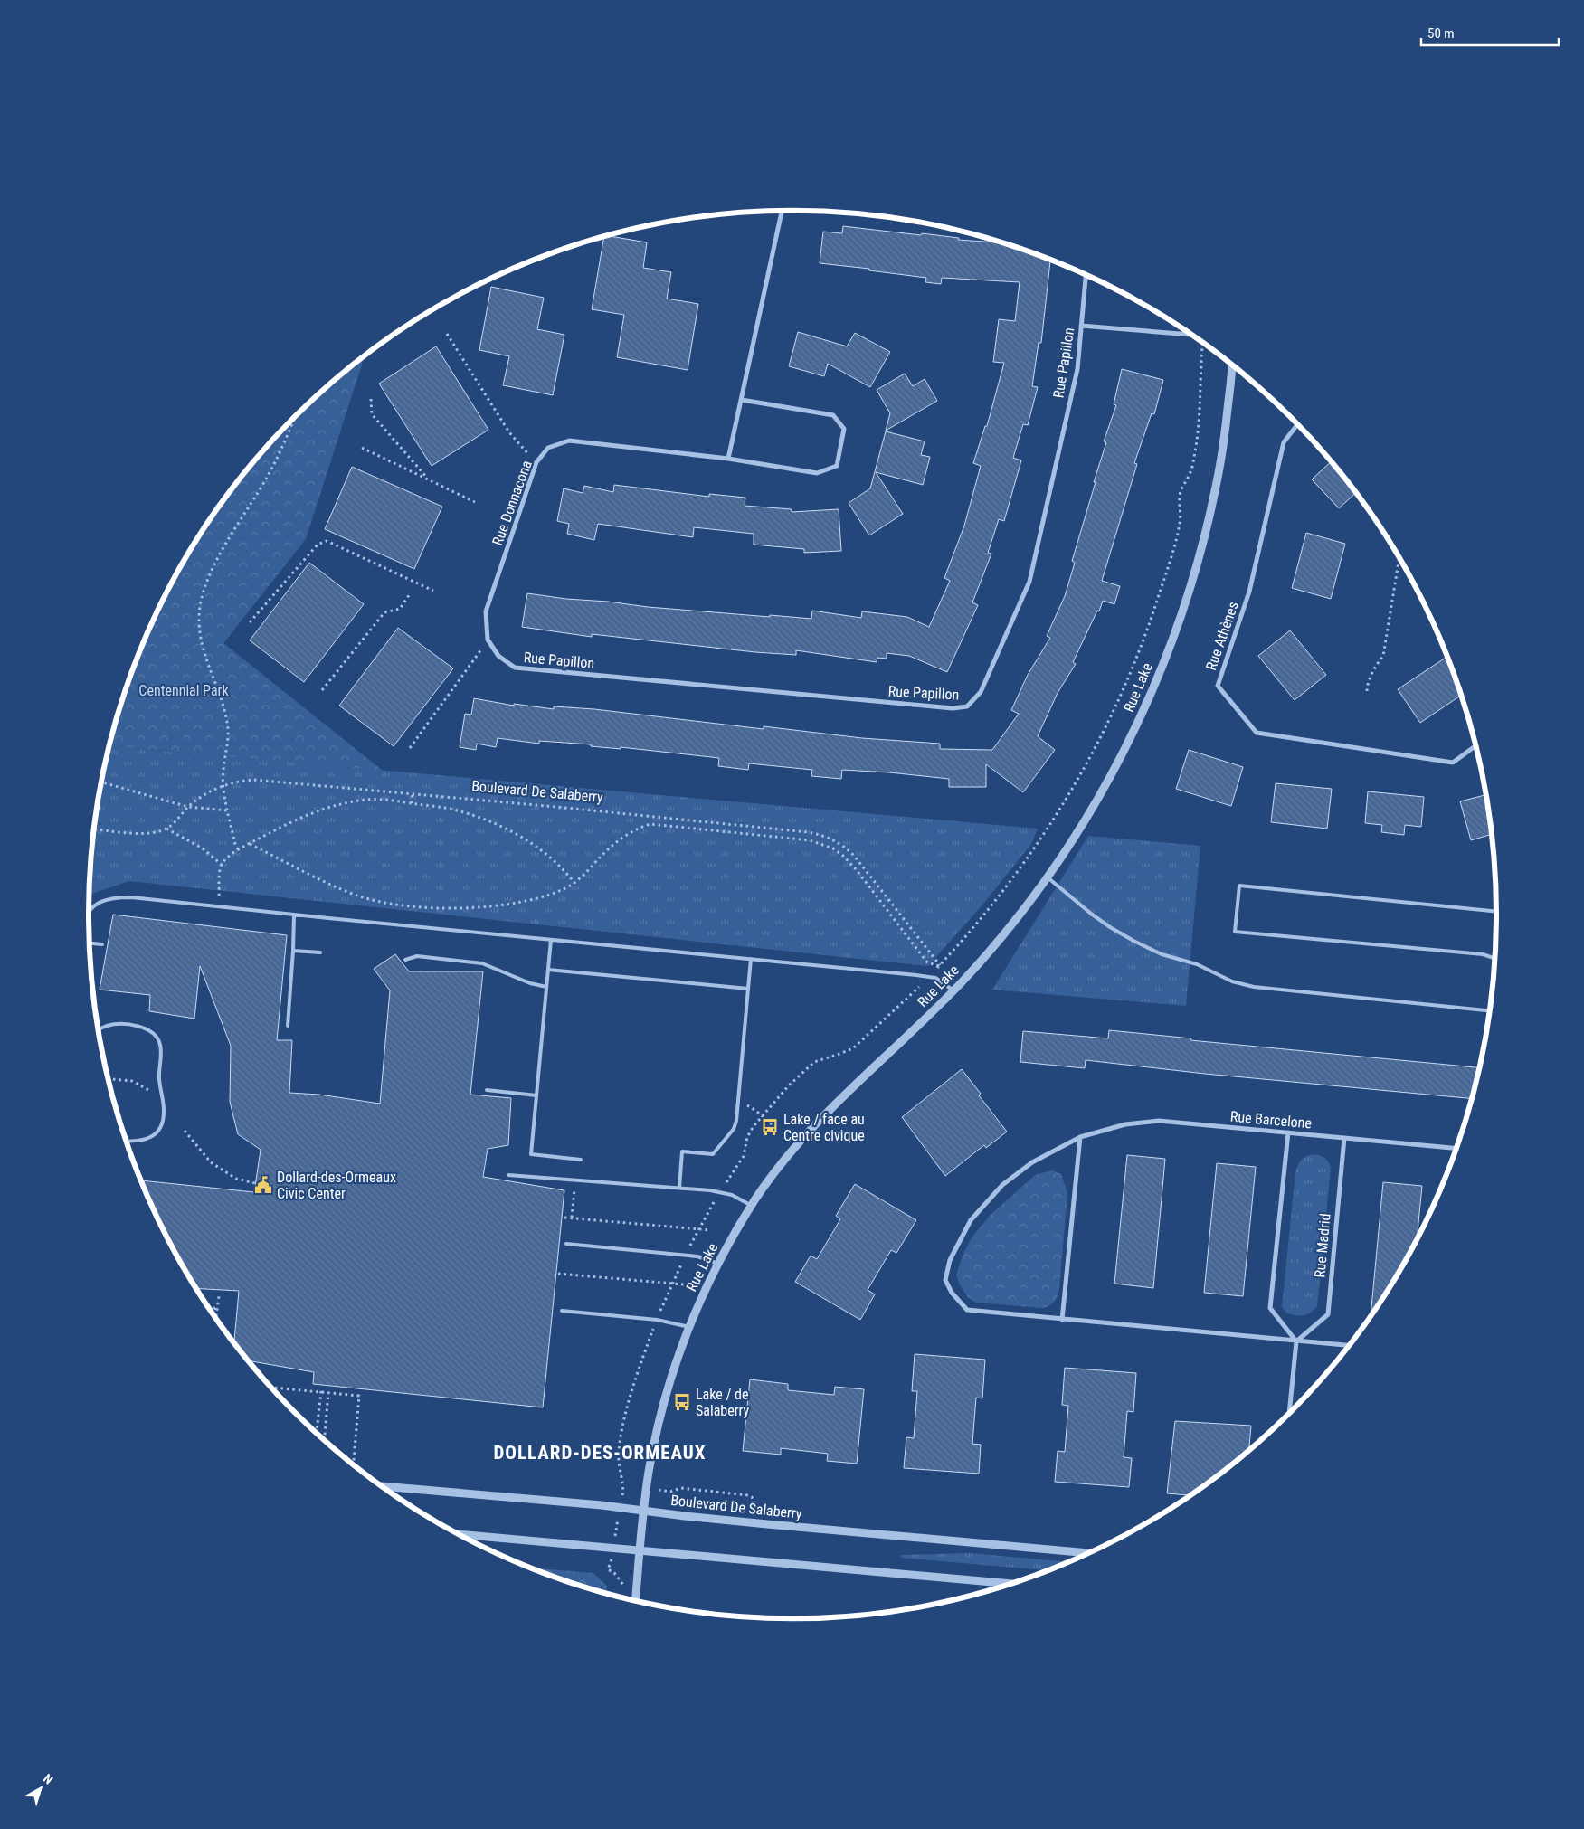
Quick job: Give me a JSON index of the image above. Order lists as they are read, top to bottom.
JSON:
{
  "streets": {
    "street": [
      "Rue Papillon",
      "Rue Donnacona",
      "Rue Athènes",
      "Rue Lake",
      "Boulevard De Salaberry",
      "Rue Barcelone",
      "Rue Madrid"
    ]
  },
  "crossings": [
    ["Rue Papillon", "Rue Donnacona"],
    ["Rue Lake", "Boulevard De Salaberry"],
    ["Rue Barcelone", "Rue Madrid"]
  ],
  "districts": ["DOLLARD-DES-ORMEAUX"],
  "parks": ["Centennial Park"],
  "places": {
    "bus stop": ["Lake / face au Centre civique", "Lake / de Salaberry"],
    "public building": ["Dollard-des-Ormeaux Civic Center"]
  },
  "scale_bar": "50 m",
  "north": "top right"
}
